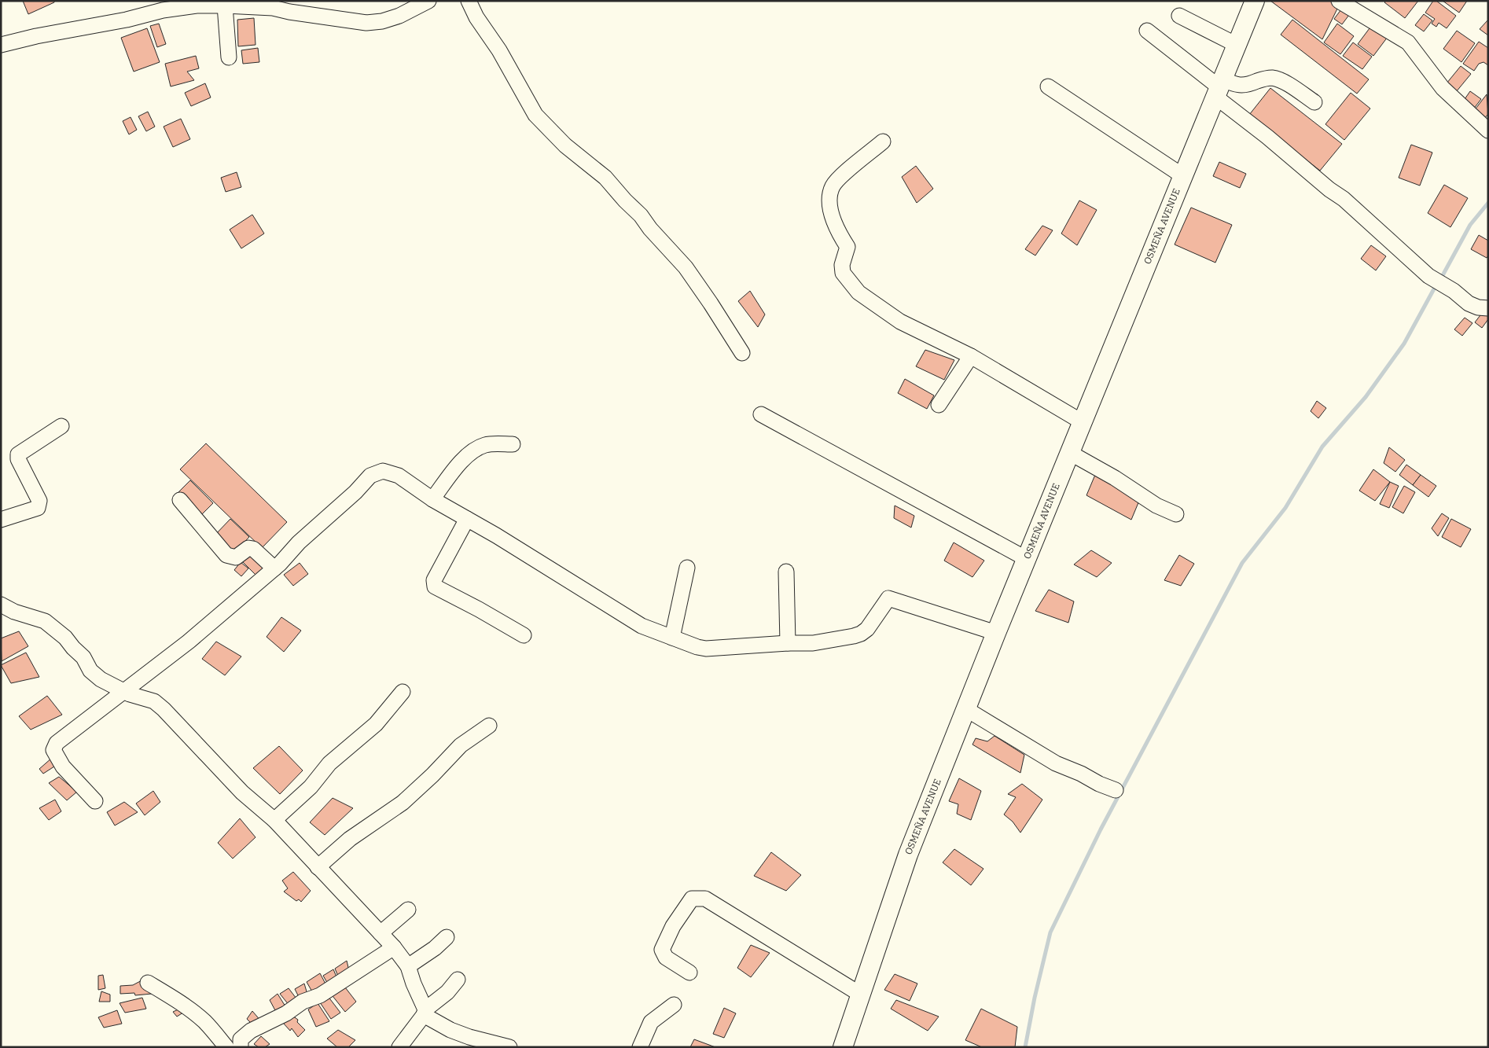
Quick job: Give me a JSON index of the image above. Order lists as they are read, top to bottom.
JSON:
{
  "streets": {
    "main road": ["OSMEÑA AVENUE"]
  }
}
